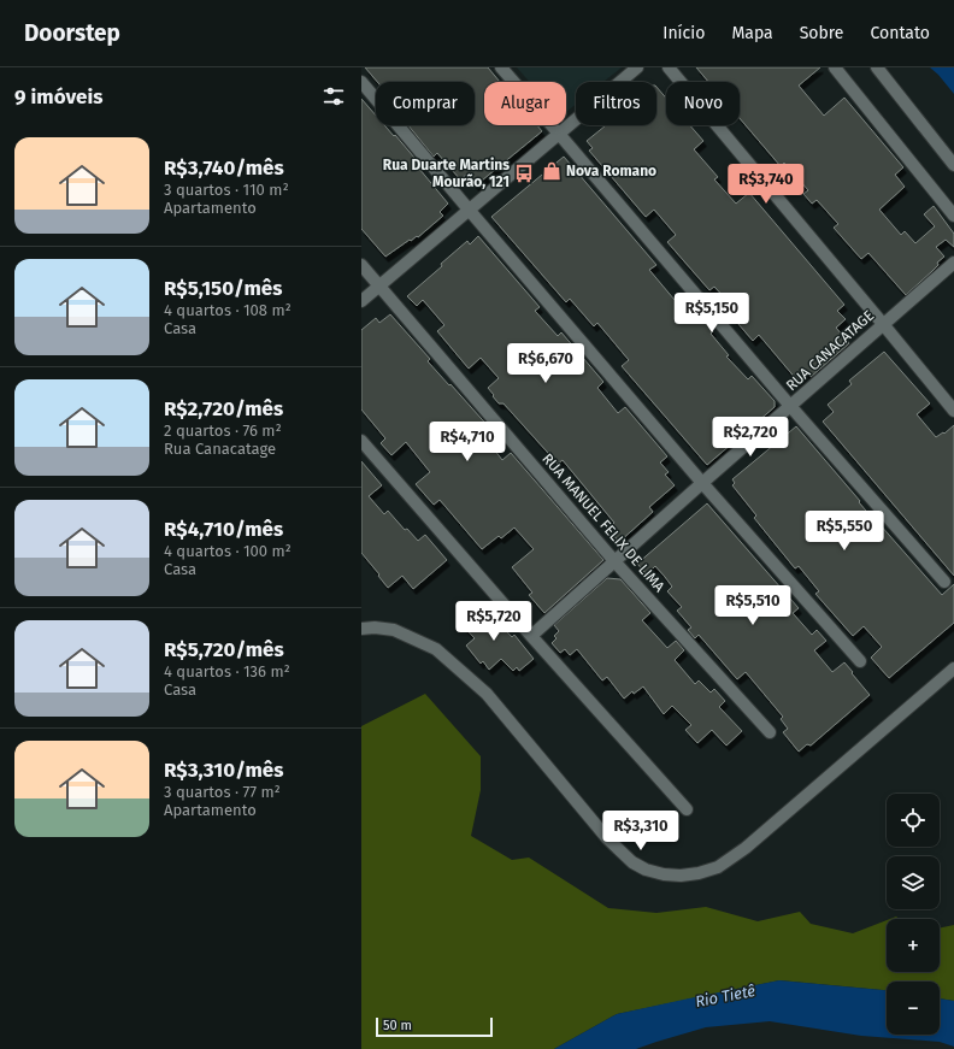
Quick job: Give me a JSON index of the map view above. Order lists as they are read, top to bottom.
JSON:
{
  "streets": {
    "street": ["RUA CANACATAGE", "RUA MANUEL FELIX DE LIMA"]
  },
  "crossings": [
    ["RUA CANACATAGE", "RUA MANUEL FELIX DE LIMA"]
  ],
  "water": ["Rio Tietê"],
  "places": {
    "shop": ["Nova Romano"],
    "bus stop": ["Rua Duarte Martins Mourão, 121"]
  },
  "scale_bar": "50 m",
  "page": {
    "header": "Doorstep",
    "nav": [
      "Início",
      "Mapa",
      "Sobre",
      "Contato"
    ],
    "heading": "9 imóveis",
    "chip": [
      "Comprar",
      "Alugar",
      "Filtros",
      "Novo"
    ],
    "list": [
      {
        "name": "R$3,740/mês",
        "note": "3 quartos · 110 m² · Apartamento"
      },
      {
        "name": "R$5,150/mês",
        "note": "4 quartos · 108 m² · Casa"
      },
      {
        "name": "R$2,720/mês",
        "note": "2 quartos · 76 m² · Rua Canacatage"
      },
      {
        "name": "R$4,710/mês",
        "note": "4 quartos · 100 m² · Casa"
      },
      {
        "name": "R$5,720/mês",
        "note": "4 quartos · 136 m² · Casa"
      },
      {
        "name": "R$3,310/mês",
        "note": "3 quartos · 77 m² · Apartamento"
      }
    ],
    "price": [
      "R$3,740",
      "R$5,150",
      "R$6,670",
      "R$2,720",
      "R$4,710",
      "R$5,550",
      "R$5,510",
      "R$5,720",
      "R$3,310"
    ],
    "map_buttons": ["+", "−"],
    "scale": "50 m"
  }
}
